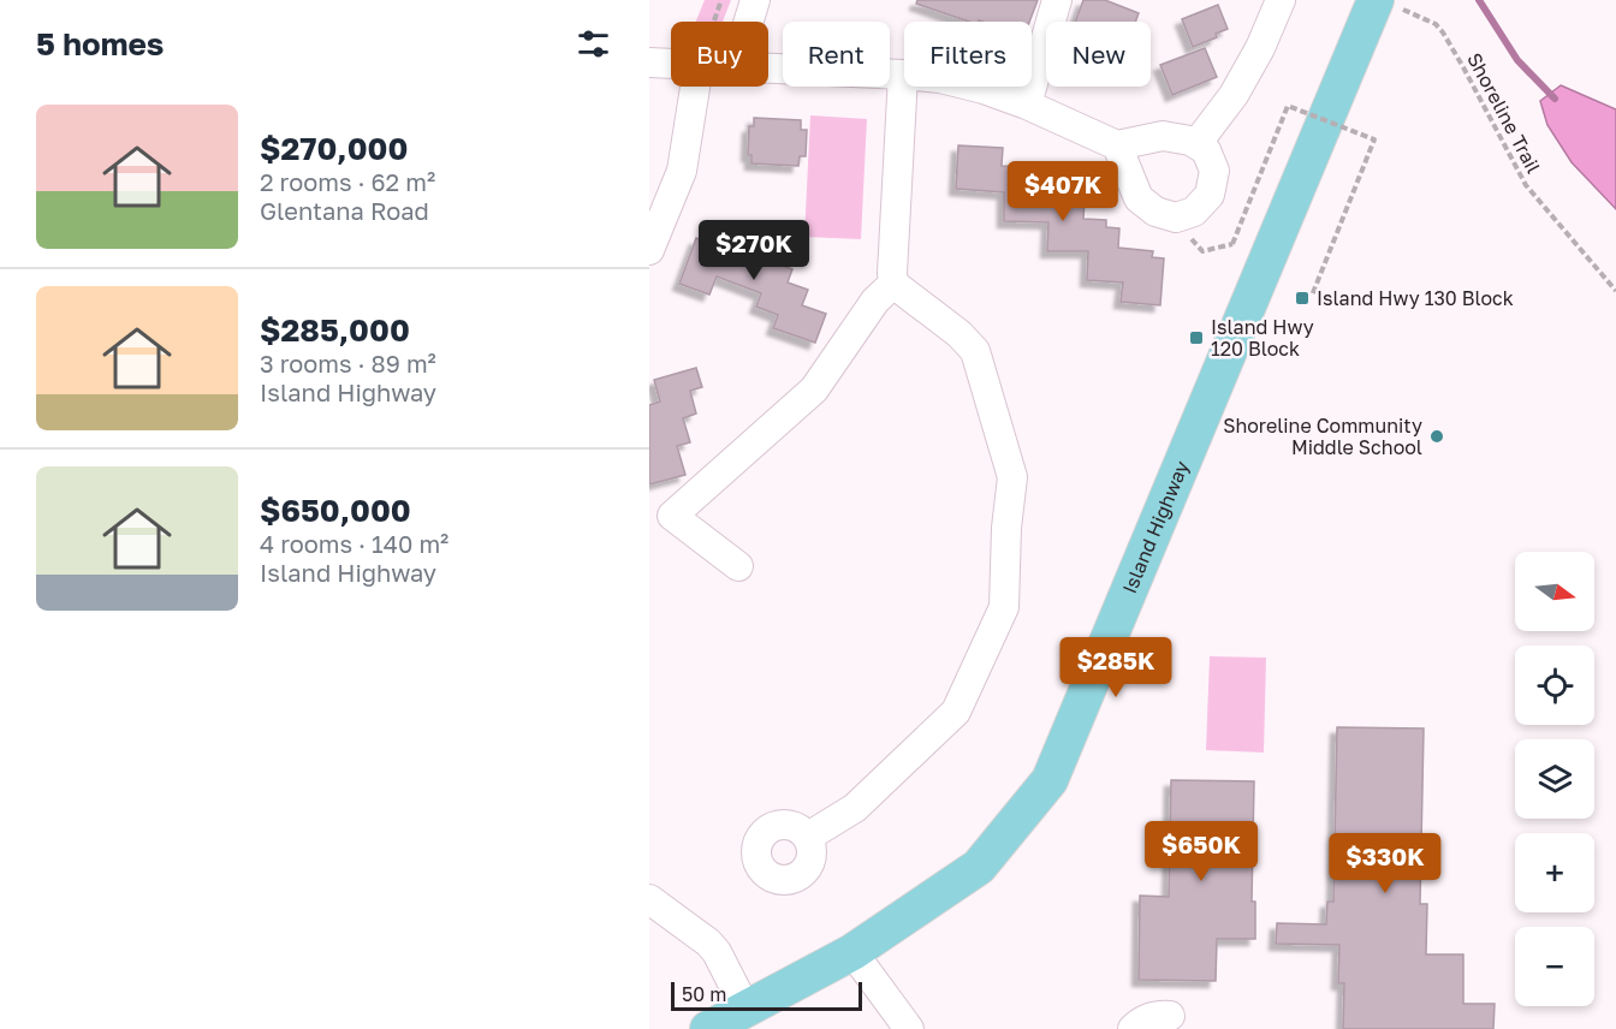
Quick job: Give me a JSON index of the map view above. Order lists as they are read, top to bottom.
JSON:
{
  "streets": {
    "main road": ["Island Highway"],
    "path": ["Shoreline Trail"]
  },
  "crossings": [
    ["Shoreline Trail", "Island Highway"]
  ],
  "places": {
    "transit": ["Island Hwy 130 Block", "Island Hwy 120 Block"],
    "other": ["Shoreline Community Middle School"]
  },
  "scale_bar": "50 m",
  "north": "right",
  "page": {
    "heading": "5 homes",
    "chip": [
      "Buy",
      "Rent",
      "Filters",
      "New"
    ],
    "list": [
      {
        "name": "$270,000",
        "note": "2 rooms · 62 m² · Glentana Road"
      },
      {
        "name": "$285,000",
        "note": "3 rooms · 89 m² · Island Highway"
      },
      {
        "name": "$650,000",
        "note": "4 rooms · 140 m² · Island Highway"
      }
    ],
    "price": [
      "$407K",
      "$270K",
      "$285K",
      "$650K",
      "$330K"
    ],
    "map_buttons": ["+", "−"],
    "scale": "50 m"
  }
}
